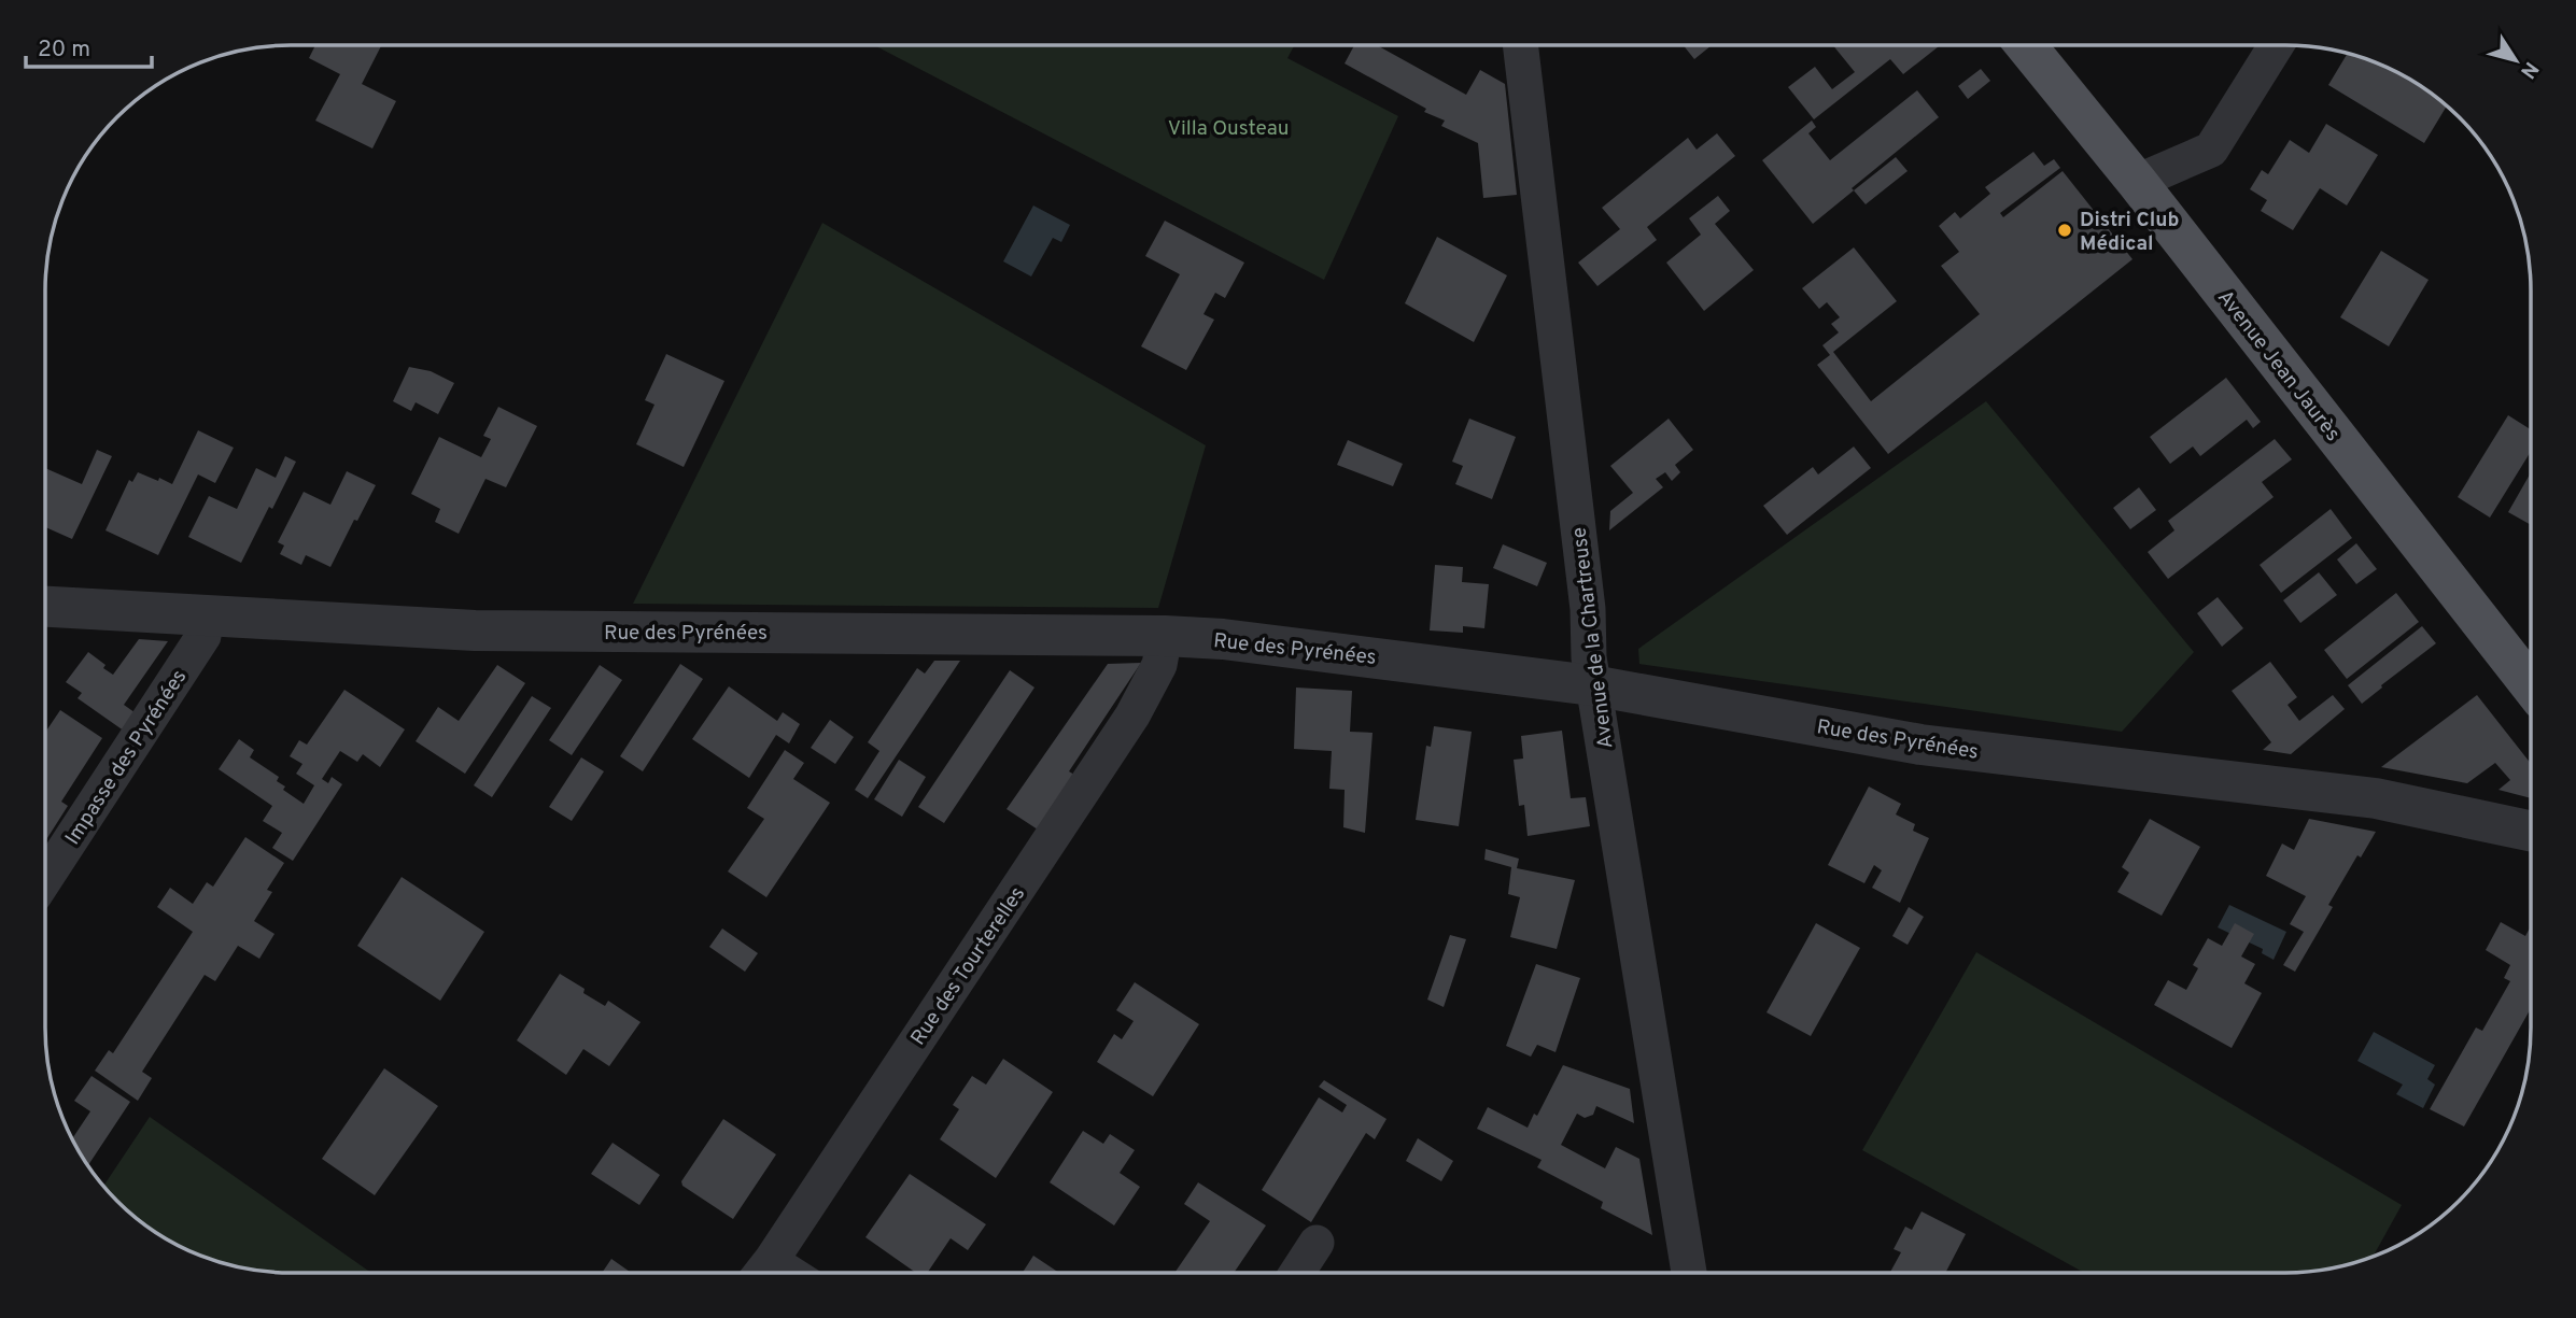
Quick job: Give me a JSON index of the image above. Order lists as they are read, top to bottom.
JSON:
{
  "streets": {
    "main road": ["Avenue Jean Jaurès"],
    "street": [
      "Rue des Pyrénées",
      "Avenue de la Chartreuse",
      "Impasse des Pyrénées",
      "Rue des Tourterelles"
    ]
  },
  "crossings": [
    ["Rue des Pyrénées", "Avenue de la Chartreuse"],
    ["Rue des Pyrénées", "Impasse des Pyrénées"],
    ["Rue des Pyrénées", "Rue des Tourterelles"]
  ],
  "parks": ["Villa Ousteau"],
  "places": ["Distri Club Médical"],
  "scale_bar": "20 m",
  "north": "bottom right"
}
